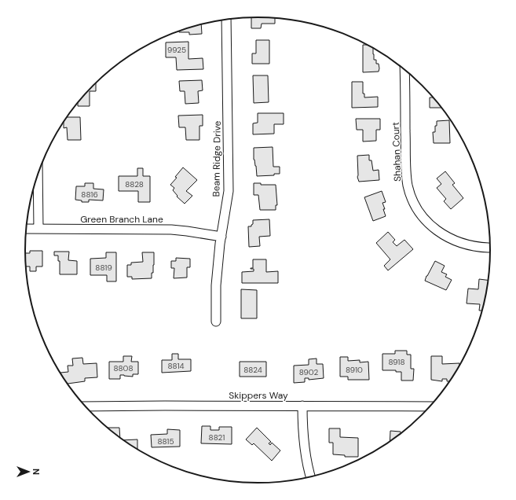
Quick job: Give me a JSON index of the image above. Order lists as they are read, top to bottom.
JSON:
{
  "streets": {
    "street": [
      "Shahan Court",
      "Beam Ridge Drive",
      "Green Branch Lane",
      "Skippers Way"
    ]
  },
  "crossings": [
    ["Beam Ridge Drive", "Green Branch Lane"]
  ],
  "house_numbers": [
    "9925",
    "8828",
    "8816",
    "8819",
    "8918",
    "8814",
    "8808",
    "8824",
    "8910",
    "8902",
    "8821",
    "8815"
  ],
  "north": "right"
}
